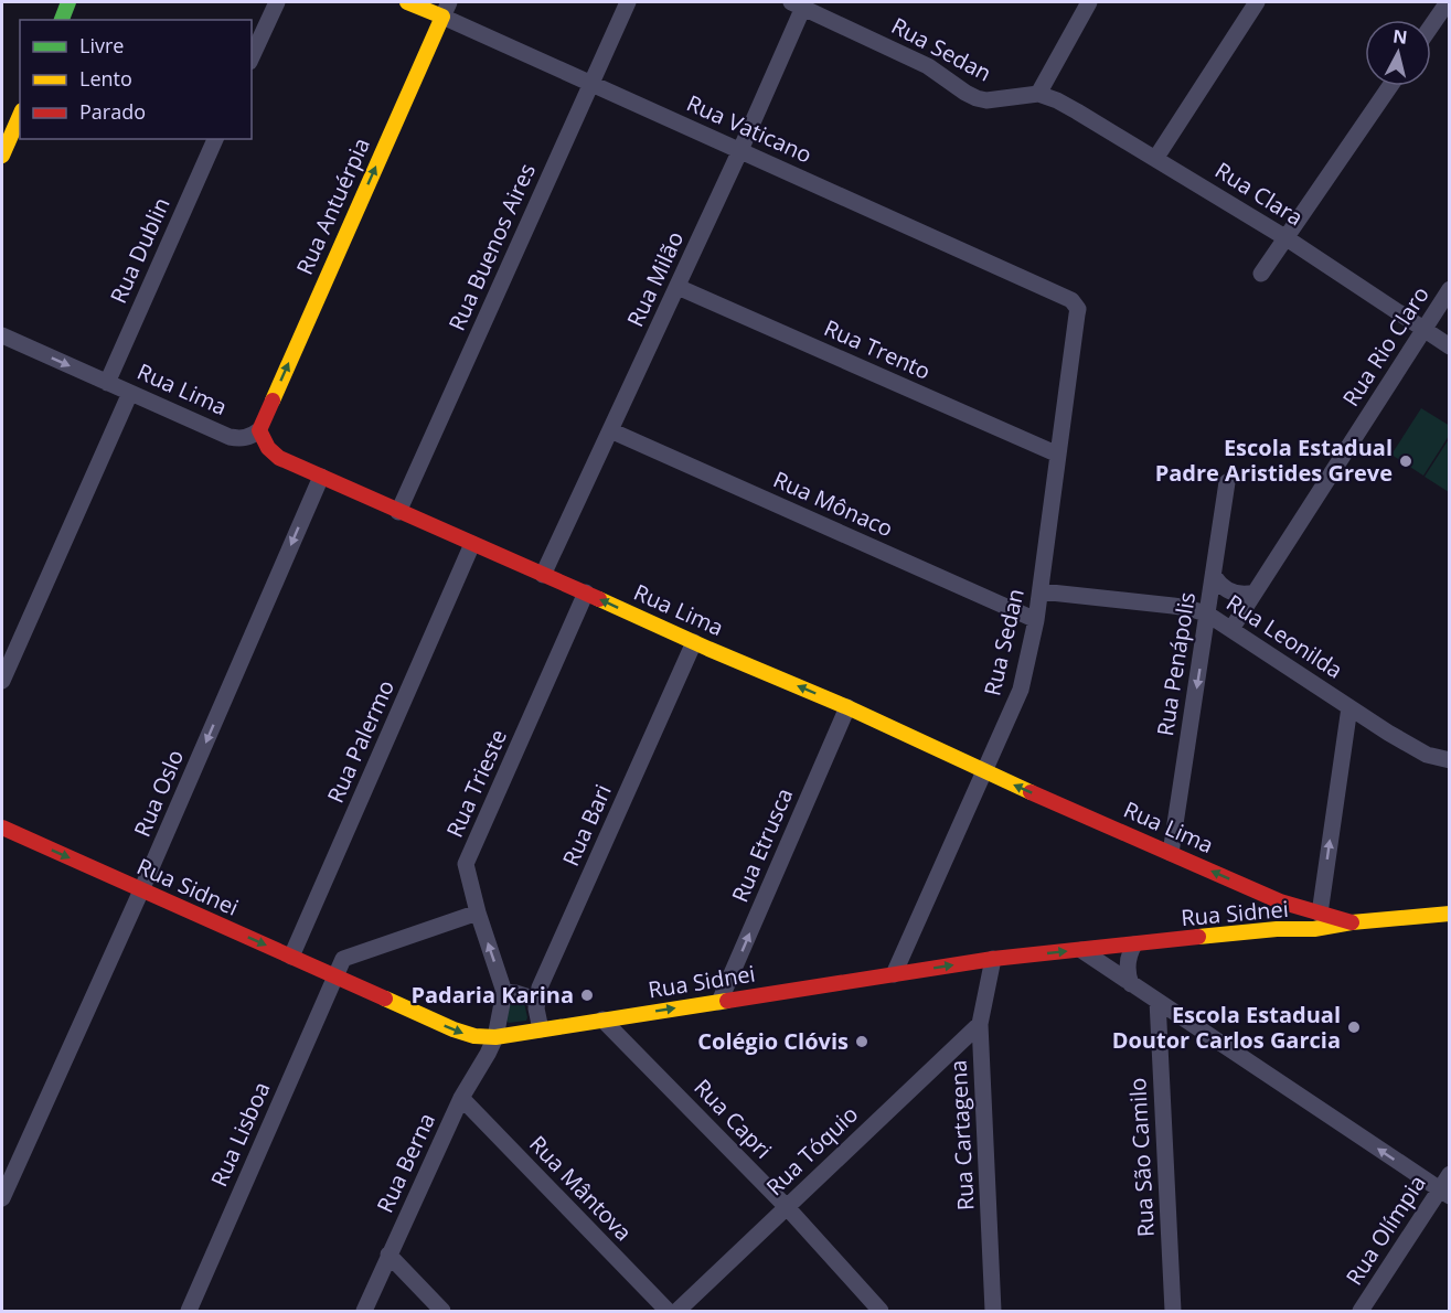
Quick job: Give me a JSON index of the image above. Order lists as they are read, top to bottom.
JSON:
{
  "streets": {
    "main road": [
      "Rua Vaticano",
      "Rua Antuérpia",
      "Rua Lima",
      "Rua Sidnei"
    ],
    "street": [
      "Rua Sedan",
      "Rua Clara",
      "Rua Buenos Aires",
      "Rua Dublin",
      "Rua Milão",
      "Rua Rio Claro",
      "Rua Trento",
      "Rua Mônaco",
      "Rua Leonilda",
      "Rua Penápolis",
      "Rua Palermo",
      "Rua Trieste",
      "Rua Oslo",
      "Rua Bari",
      "Rua Etrusca",
      "Rua Capri",
      "Rua Lisboa",
      "Rua Cartagena",
      "Rua Tóquio",
      "Rua São Camilo",
      "Rua Berna",
      "Rua Mântova",
      "Rua Olímpia"
    ]
  },
  "crossings": [
    ["Rua Sedan", "Rua Vaticano"],
    ["Rua Sedan", "Rua Clara"],
    ["Rua Sedan", "Rua Milão"],
    ["Rua Sedan", "Rua Trento"],
    ["Rua Sedan", "Rua Lima"],
    ["Rua Sedan", "Rua Mônaco"],
    ["Rua Sedan", "Rua Leonilda"],
    ["Rua Sedan", "Rua Sidnei"],
    ["Rua Vaticano", "Rua Antuérpia"],
    ["Rua Vaticano", "Rua Buenos Aires"],
    ["Rua Vaticano", "Rua Milão"],
    ["Rua Clara", "Rua Rio Claro"],
    ["Rua Antuérpia", "Rua Lima"],
    ["Rua Buenos Aires", "Rua Lima"],
    ["Rua Dublin", "Rua Lima"],
    ["Rua Milão", "Rua Trento"],
    ["Rua Milão", "Rua Lima"],
    ["Rua Milão", "Rua Mônaco"],
    ["Rua Rio Claro", "Rua Leonilda"],
    ["Rua Lima", "Rua Penápolis"],
    ["Rua Lima", "Rua Palermo"],
    ["Rua Lima", "Rua Trieste"],
    ["Rua Lima", "Rua Oslo"],
    ["Rua Lima", "Rua Bari"],
    ["Rua Lima", "Rua Etrusca"],
    ["Rua Lima", "Rua Sidnei"],
    ["Rua Leonilda", "Rua Penápolis"],
    ["Rua Palermo", "Rua Sidnei"],
    ["Rua Trieste", "Rua Sidnei"],
    ["Rua Trieste", "Rua Berna"],
    ["Rua Oslo", "Rua Sidnei"],
    ["Rua Bari", "Rua Sidnei"],
    ["Rua Etrusca", "Rua Sidnei"],
    ["Rua Sidnei", "Rua Capri"],
    ["Rua Sidnei", "Rua Lisboa"],
    ["Rua Sidnei", "Rua Cartagena"],
    ["Rua Sidnei", "Rua Berna"],
    ["Rua Capri", "Rua Tóquio"],
    ["Rua Cartagena", "Rua Tóquio"],
    ["Rua Berna", "Rua Mântova"]
  ],
  "one_way": [
    "Rua Antuérpia",
    "Rua Penápolis",
    "Rua Oslo",
    "Rua Etrusca",
    "Rua Sidnei"
  ],
  "places": [
    "Escola Estadual Padre Aristides Greve",
    "Padaria Karina",
    "Escola Estadual Doutor Carlos Garcia",
    "Colégio Clóvis"
  ],
  "legend": ["Livre", "Lento", "Parado"],
  "north": "top"
}
